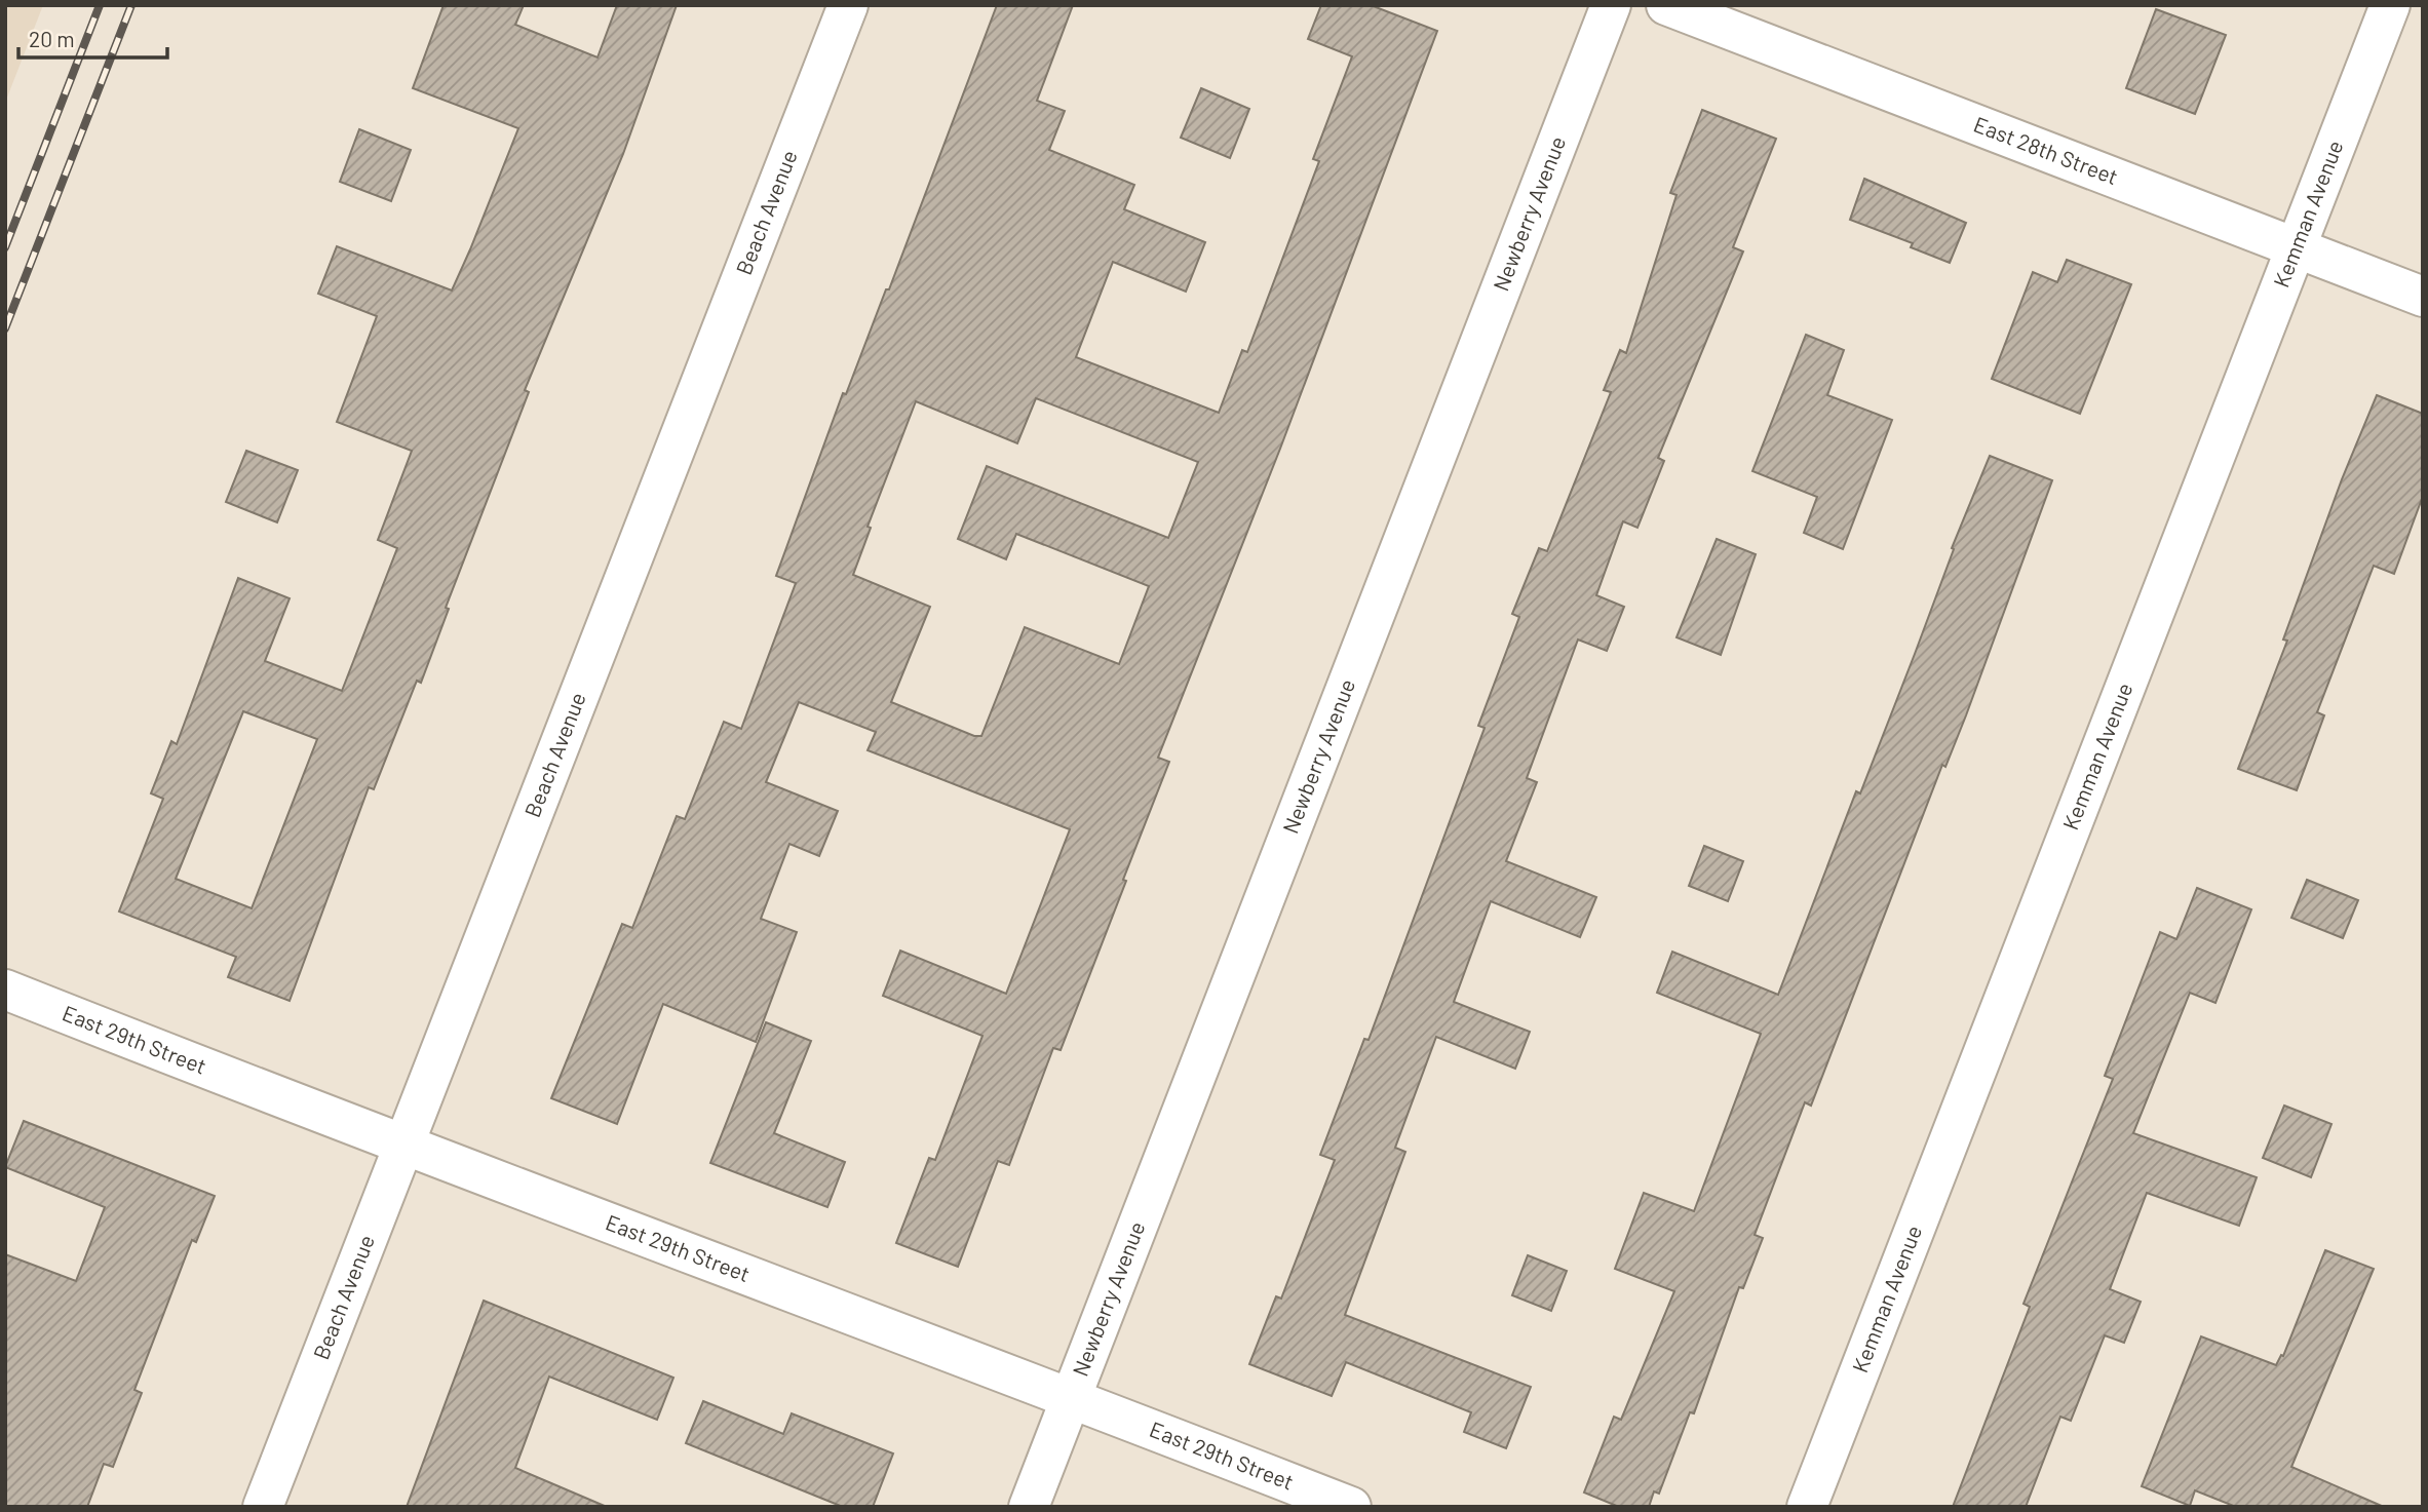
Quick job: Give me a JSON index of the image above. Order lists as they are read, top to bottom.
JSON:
{
  "streets": {
    "street": [
      "East 28th Street",
      "Beach Avenue",
      "Newberry Avenue",
      "Kemman Avenue",
      "East 29th Street"
    ]
  },
  "crossings": [
    ["East 28th Street", "Kemman Avenue"],
    ["Beach Avenue", "East 29th Street"],
    ["Newberry Avenue", "East 29th Street"]
  ],
  "scale_bar": "20 m"
}
